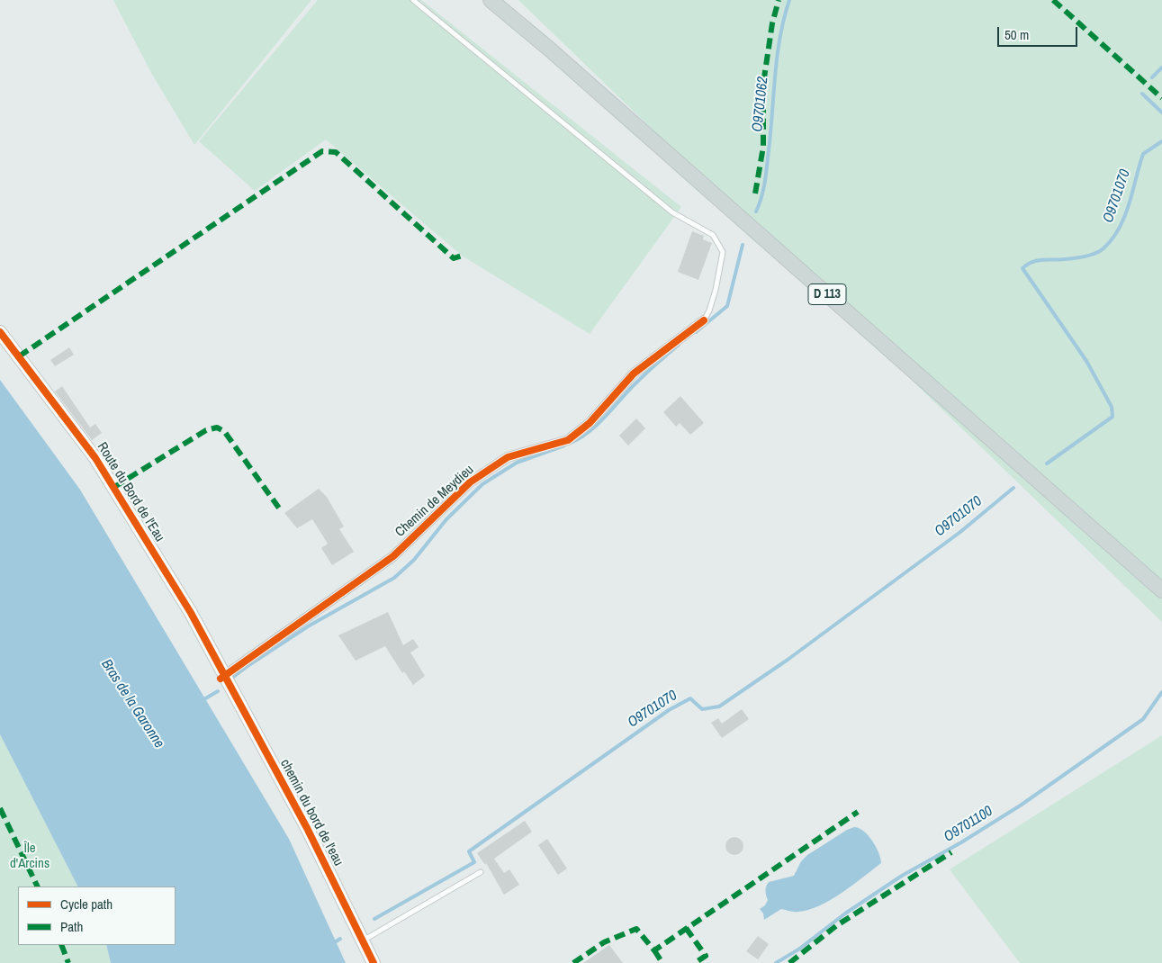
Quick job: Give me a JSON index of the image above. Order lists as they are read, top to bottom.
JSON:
{
  "streets": {
    "main road": ["D 113"],
    "street": ["Route du Bord de l'Eau", "Chemin de Meydieu", "chemin du bord de l'eau"]
  },
  "crossings": [
    ["Route du Bord de l'Eau", "Chemin de Meydieu"],
    ["Route du Bord de l'Eau", "chemin du bord de l'eau"],
    ["Chemin de Meydieu", "chemin du bord de l'eau"]
  ],
  "water": [
    "O9701062",
    "O9701070",
    "Bras de la Garonne",
    "O9701100"
  ],
  "parks": ["Île d'Arcins"],
  "legend": ["Cycle path", "Path"],
  "scale_bar": "50 m"
}
